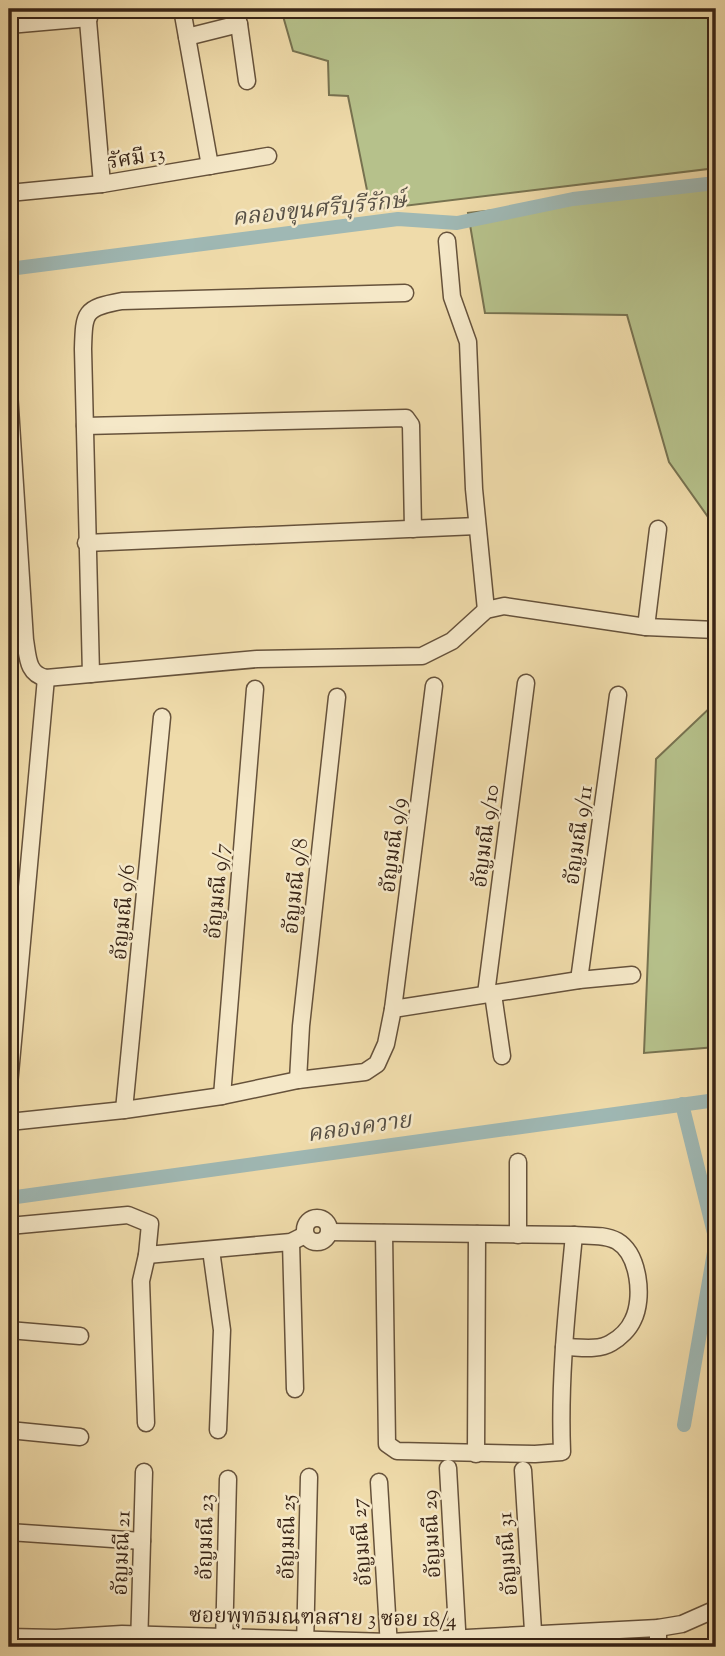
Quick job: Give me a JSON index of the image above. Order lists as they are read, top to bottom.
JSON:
{
  "streets": {
    "street": [
      "รัศมี 13",
      "อัญมณี 9/11",
      "อัญมณี 9/10",
      "อัญมณี 9/9",
      "อัญมณี 9/8",
      "อัญมณี 9/7",
      "อัญมณี 9/6",
      "อัญมณี 29",
      "อัญมณี 23",
      "อัญมณี 25",
      "อัญมณี 27",
      "อัญมณี 21",
      "อัญมณี 31",
      "ซอยพุทธมณฑลสาย 3 ซอย 18/4"
    ]
  },
  "crossings": [
    ["อัญมณี 9/9", "อัญมณี 9/8"],
    ["อัญมณี 9/9", "อัญมณี 9/7"],
    ["อัญมณี 9/9", "อัญมณี 9/6"],
    ["อัญมณี 29", "ซอยพุทธมณฑลสาย 3 ซอย 18/4"],
    ["อัญมณี 23", "ซอยพุทธมณฑลสาย 3 ซอย 18/4"],
    ["อัญมณี 25", "ซอยพุทธมณฑลสาย 3 ซอย 18/4"],
    ["อัญมณี 27", "ซอยพุทธมณฑลสาย 3 ซอย 18/4"],
    ["อัญมณี 21", "ซอยพุทธมณฑลสาย 3 ซอย 18/4"],
    ["อัญมณี 31", "ซอยพุทธมณฑลสาย 3 ซอย 18/4"]
  ],
  "water": ["คลองขุนศรีบุรีรักษ์", "คลองควาย"]
}
